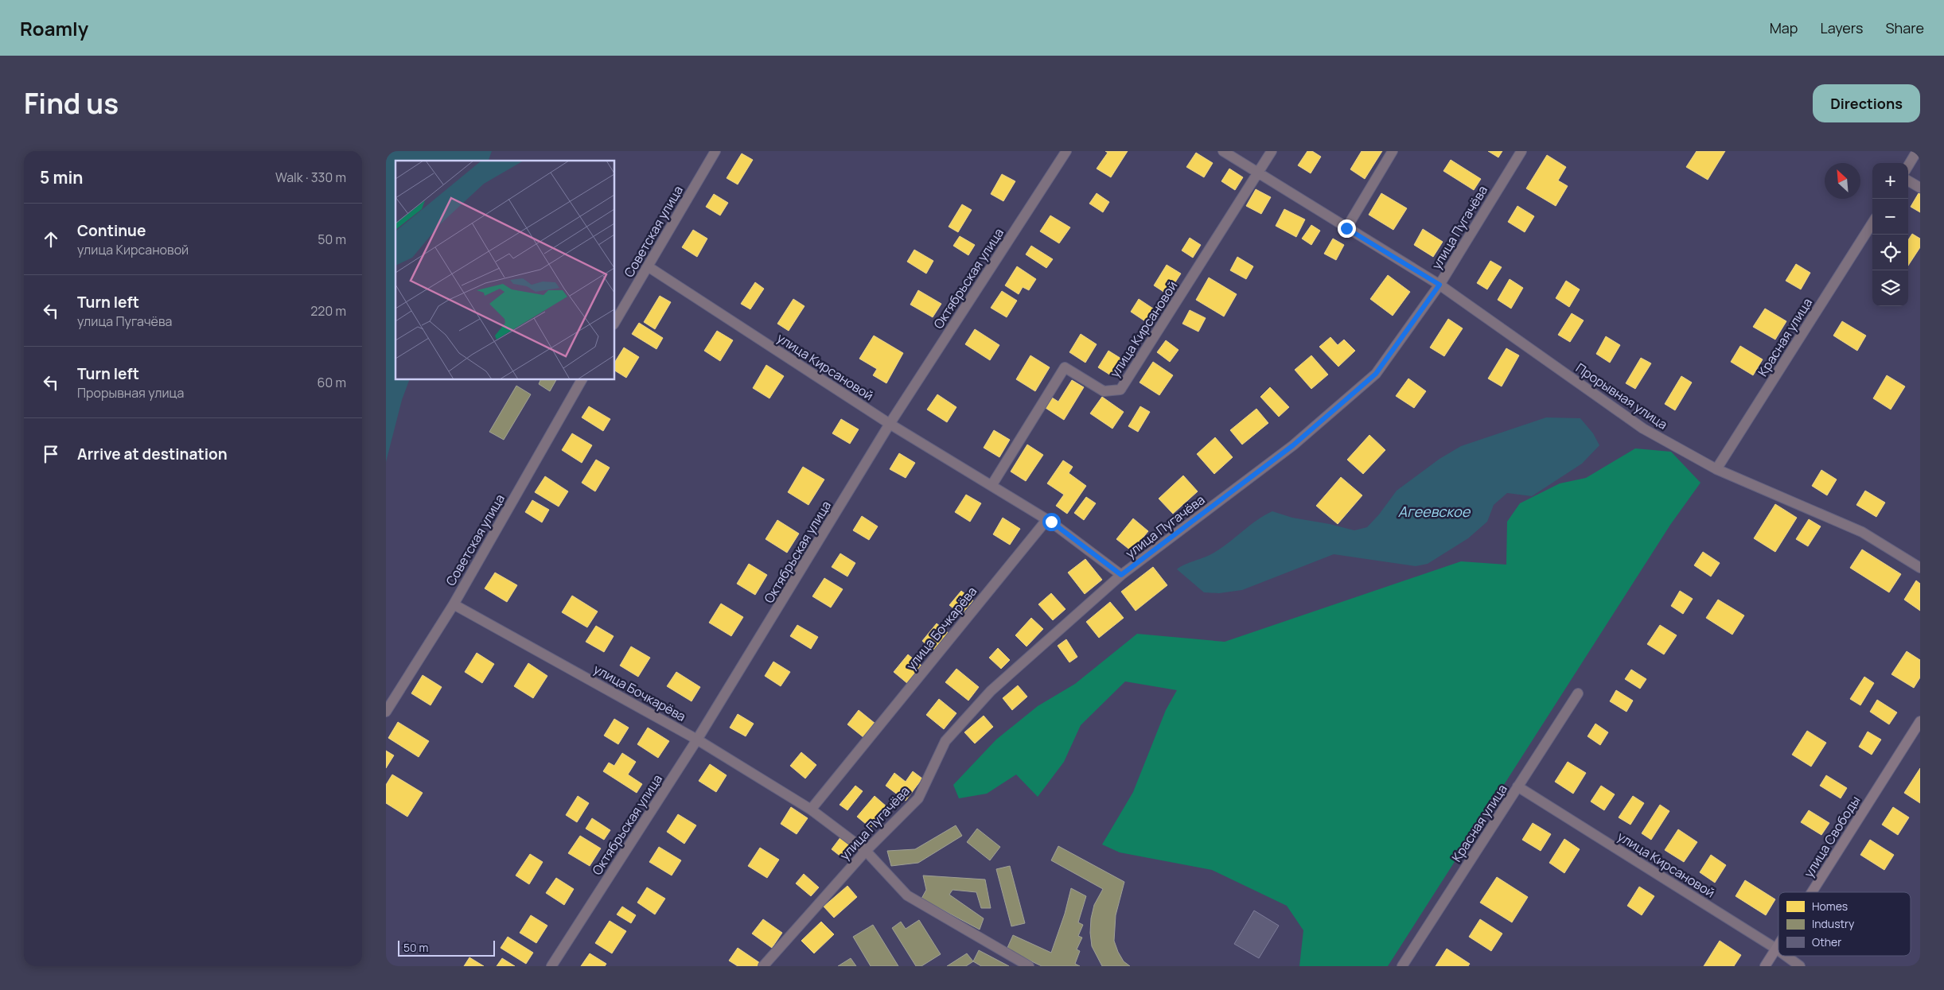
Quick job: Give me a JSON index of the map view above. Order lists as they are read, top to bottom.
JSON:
{
  "streets": {
    "main road": ["улица Свободы"],
    "street": [
      "улица Пугачёва",
      "Советская улица",
      "Октябрьская улица",
      "улица Кирсановой",
      "Красная улица",
      "Прорывная улица",
      "улица Бочкарёва"
    ]
  },
  "crossings": [
    ["улица Пугачёва", "улица Кирсановой"],
    ["улица Пугачёва", "Прорывная улица"],
    ["улица Пугачёва", "улица Бочкарёва"],
    ["Советская улица", "улица Кирсановой"],
    ["Советская улица", "улица Бочкарёва"],
    ["Октябрьская улица", "улица Кирсановой"],
    ["Октябрьская улица", "улица Бочкарёва"],
    ["улица Кирсановой", "Красная улица"],
    ["улица Кирсановой", "Прорывная улица"],
    ["улица Кирсановой", "улица Бочкарёва"],
    ["улица Кирсановой", "улица Свободы"],
    ["Красная улица", "Прорывная улица"]
  ],
  "water": ["Агеевское"],
  "legend": ["Homes", "Industry", "Other"],
  "scale_bar": "50 m",
  "north": "top left",
  "page": {
    "header": "Roamly",
    "nav": ["Map", "Layers", "Share"],
    "title": "Find us",
    "buttons": "Directions",
    "heading": ["5 min", "Walk · 330 m"],
    "map_buttons": ["+", "−"],
    "list": [
      ["Continue", "улица Кирсановой", "50 m"],
      ["Turn left", "улица Пугачёва", "220 m"],
      ["Turn left", "Прорывная улица", "60 m"],
      "Arrive at destination"
    ],
    "scale": "50 m"
  }
}
